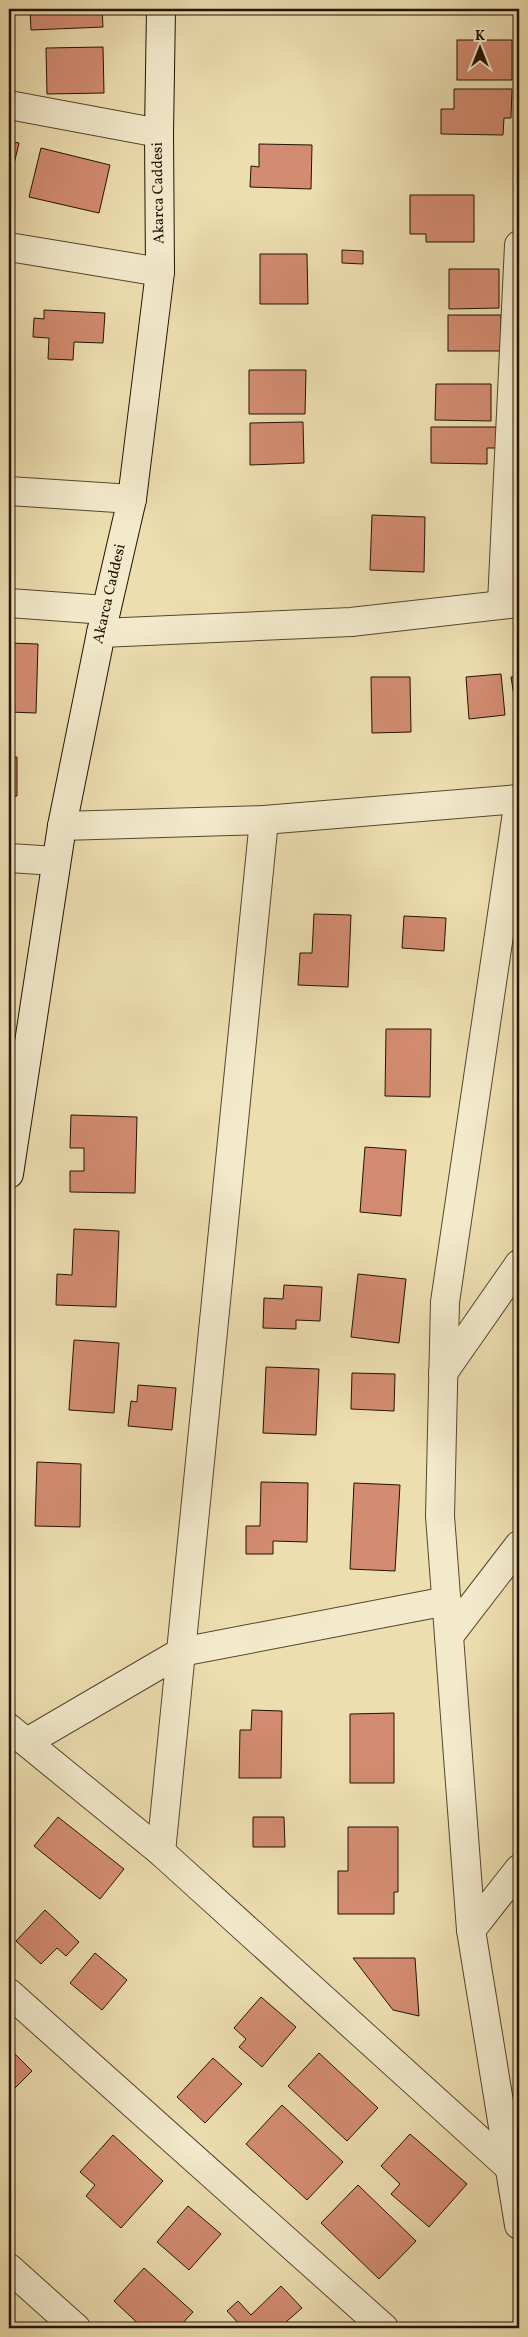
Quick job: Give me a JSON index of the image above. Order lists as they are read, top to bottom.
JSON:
{
  "streets": {
    "street": ["Akarca Caddesi"]
  },
  "north": "top"
}
